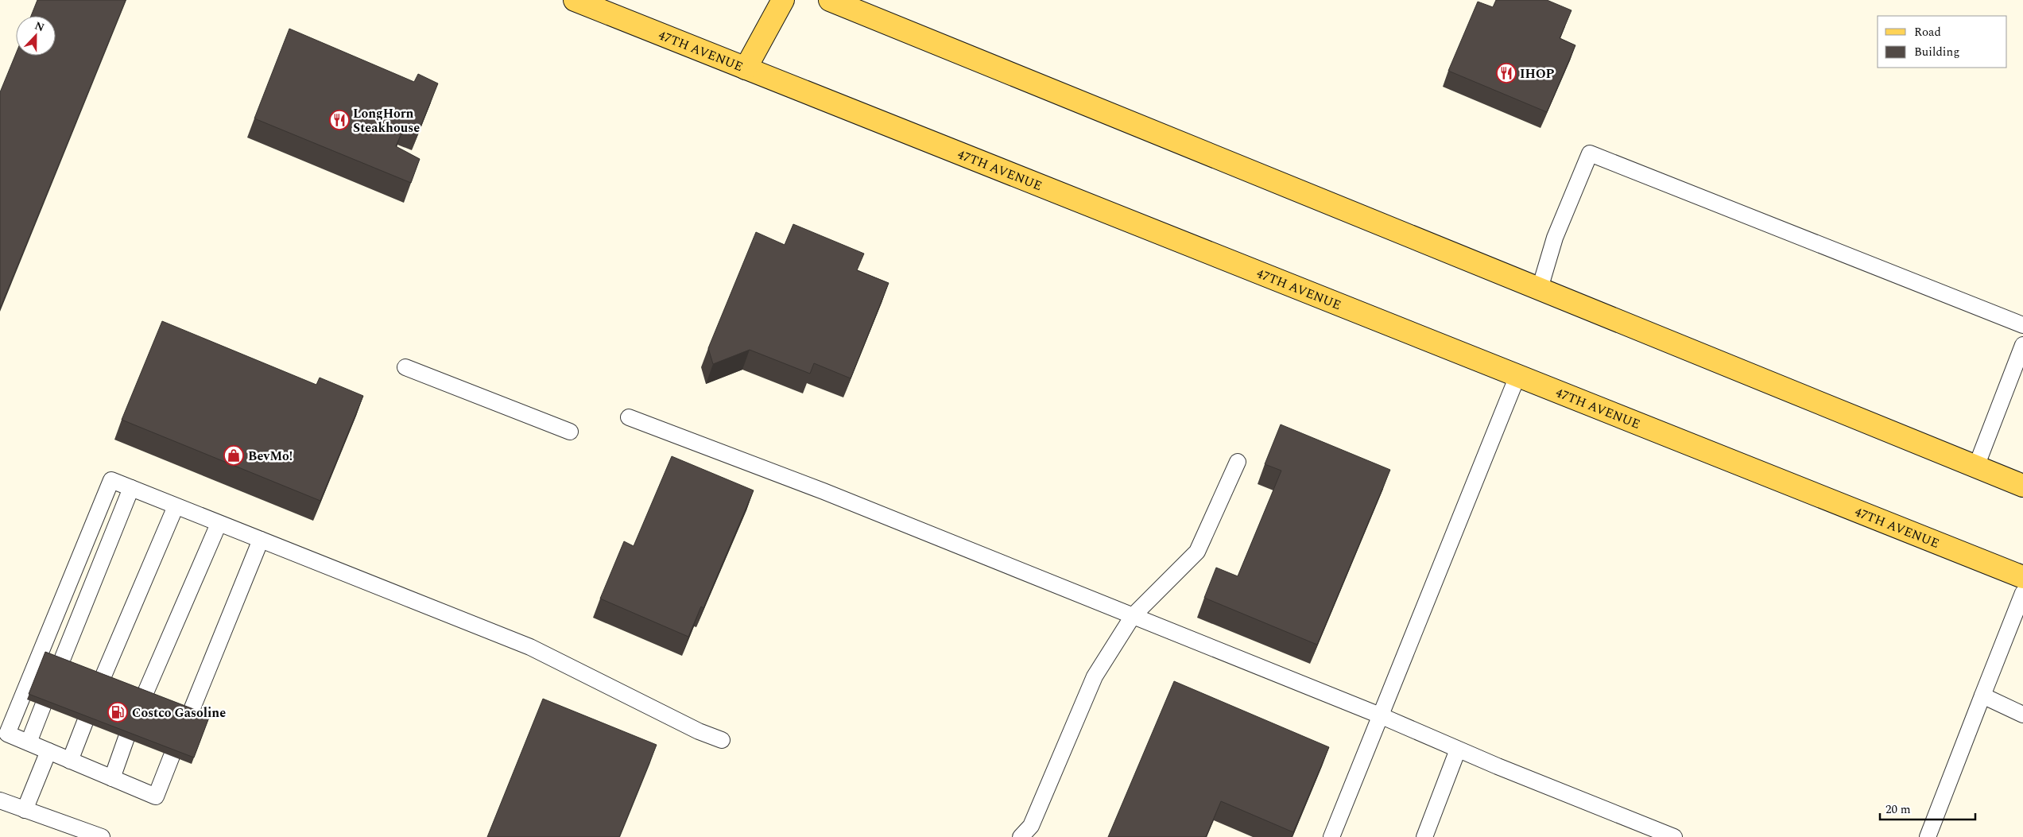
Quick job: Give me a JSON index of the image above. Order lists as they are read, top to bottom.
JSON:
{
  "streets": {
    "main road": ["47TH AVENUE"]
  },
  "places": {
    "restaurant": ["IHOP", "LongHorn Steakhouse"],
    "shop": ["BevMo!"],
    "fuel station": ["Costco Gasoline"]
  },
  "legend": ["Road", "Building"],
  "scale_bar": "20 m",
  "north": "top"
}
